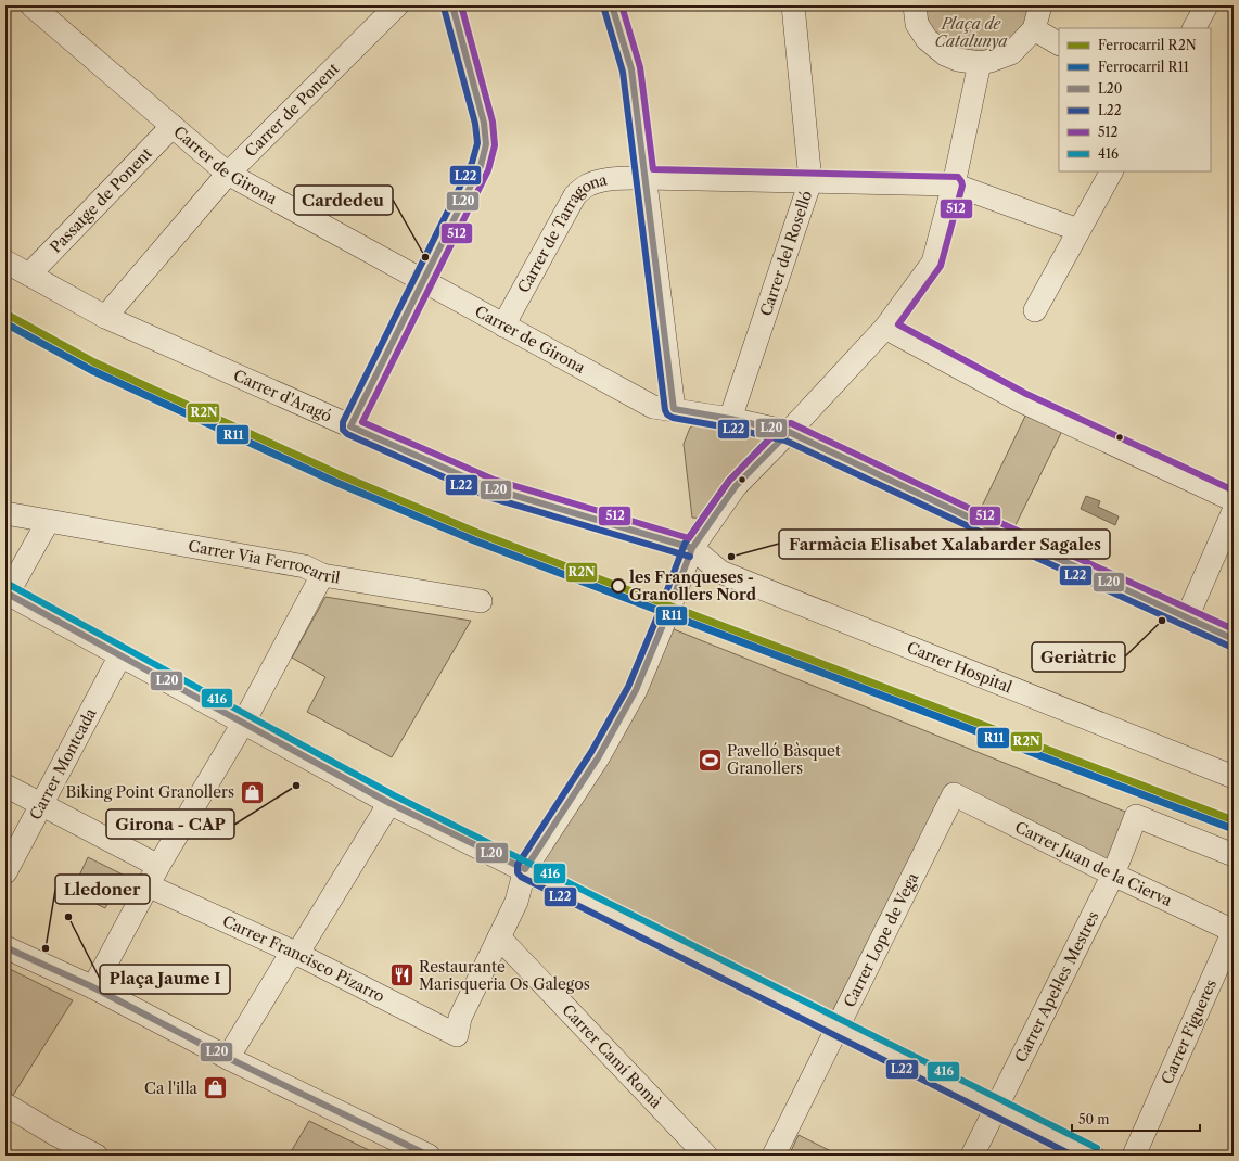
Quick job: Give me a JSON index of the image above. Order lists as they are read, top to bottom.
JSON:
{
  "streets": {
    "street": [
      "Carrer de Ponent",
      "Carrer de Girona",
      "Passatge de Ponent",
      "Carrer de Tarragona",
      "Carrer del Roselló",
      "Carrer d'Aragó",
      "Carrer Via Ferrocarril",
      "Carrer Hospital",
      "Carrer Montcada",
      "Carrer Juan de la Cierva",
      "Carrer Lope de Vega",
      "Carrer Francisco Pizarro",
      "Carrer Apel·les Mestres",
      "Carrer Figueres",
      "Carrer Camí Romà"
    ]
  },
  "crossings": [
    ["Carrer de Ponent", "Carrer de Girona"],
    ["Carrer de Ponent", "Carrer d'Aragó"],
    ["Carrer de Girona", "Passatge de Ponent"],
    ["Carrer de Girona", "Carrer de Tarragona"],
    ["Carrer de Girona", "Carrer del Roselló"],
    ["Passatge de Ponent", "Carrer d'Aragó"],
    ["Carrer de Tarragona", "Carrer del Roselló"],
    ["Carrer d'Aragó", "Carrer Hospital"],
    ["Carrer Montcada", "Carrer Francisco Pizarro"],
    ["Carrer Juan de la Cierva", "Carrer Lope de Vega"],
    ["Carrer Juan de la Cierva", "Carrer Apel·les Mestres"],
    ["Carrer Juan de la Cierva", "Carrer Figueres"],
    ["Carrer Francisco Pizarro", "Carrer Camí Romà"]
  ],
  "parks": ["Plaça de Catalunya"],
  "places": {
    "other": [
      "Cardedeu",
      "Farmàcia Elisabet Xalabarder Sagales",
      "les Franqueses - Granollers Nord",
      "Geriàtric",
      "Girona - CAP",
      "Plaça Jaume I",
      "Lledoner"
    ],
    "sports": ["Pavelló Bàsquet Granollers"],
    "shop": ["Biking Point Granollers", "Ca l'illa"],
    "restaurant": ["Restaurante Marisqueria Os Galegos"]
  },
  "lines": [
    "transit line L20",
    "transit line 512",
    "transit line L22",
    "rail line R2N",
    "rail line R11",
    "transit line 416"
  ],
  "legend": [
    "Ferrocarril R2N",
    "Ferrocarril R11",
    "L20",
    "L22",
    "512",
    "416"
  ],
  "scale_bar": "50 m"
}
